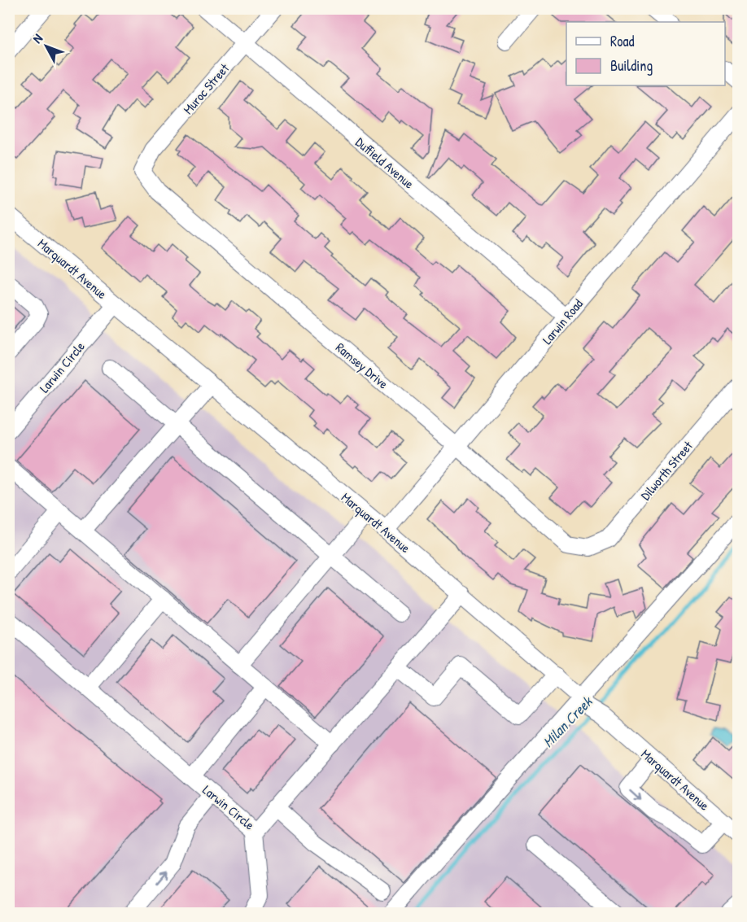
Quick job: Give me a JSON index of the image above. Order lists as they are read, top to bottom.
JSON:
{
  "streets": {
    "street": [
      "Muroc Street",
      "Duffield Avenue",
      "Marquardt Avenue",
      "Larwin Road",
      "Ramsey Drive",
      "Larwin Circle",
      "Dilworth Street"
    ]
  },
  "crossings": [
    ["Muroc Street", "Duffield Avenue"],
    ["Muroc Street", "Ramsey Drive"],
    ["Duffield Avenue", "Larwin Road"],
    ["Marquardt Avenue", "Larwin Road"],
    ["Marquardt Avenue", "Larwin Circle"],
    ["Larwin Road", "Ramsey Drive"],
    ["Ramsey Drive", "Dilworth Street"]
  ],
  "water": ["Milan Creek"],
  "legend": ["Road", "Building"],
  "north": "top left"
}
